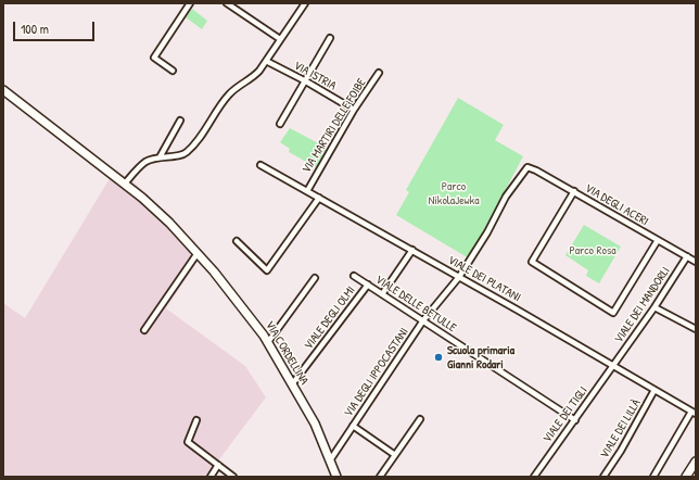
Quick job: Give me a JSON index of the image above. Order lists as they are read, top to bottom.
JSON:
{
  "streets": {
    "street": [
      "VIA ISTRIA",
      "VIA MARTIRI DELLE FOIBE",
      "VIA DEGLI ACERI",
      "VIALE DEI PLATANI",
      "VIALE DELLE BETULLE",
      "VIALE DEI MANDORLI",
      "VIALE DEGLI OLMI",
      "VIA CORDELLINA",
      "VIA DEGLI IPPOCASTANI",
      "VIALE DEI TIGLI",
      "VIALE DEI LILLÀ"
    ]
  },
  "crossings": [
    ["VIA ISTRIA", "VIA MARTIRI DELLE FOIBE"],
    ["VIA MARTIRI DELLE FOIBE", "VIALE DEI PLATANI"],
    ["VIA DEGLI ACERI", "VIALE DEI MANDORLI"],
    ["VIA DEGLI ACERI", "VIA DEGLI IPPOCASTANI"],
    ["VIALE DEI PLATANI", "VIALE DEI MANDORLI"],
    ["VIALE DEI PLATANI", "VIA DEGLI IPPOCASTANI"],
    ["VIALE DEI PLATANI", "VIALE DEI TIGLI"],
    ["VIALE DEI PLATANI", "VIALE DEI LILLÀ"],
    ["VIALE DELLE BETULLE", "VIALE DEGLI OLMI"],
    ["VIALE DELLE BETULLE", "VIA DEGLI IPPOCASTANI"],
    ["VIALE DELLE BETULLE", "VIALE DEI TIGLI"],
    ["VIALE DEI MANDORLI", "VIALE DEI TIGLI"],
    ["VIALE DEGLI OLMI", "VIA CORDELLINA"],
    ["VIA CORDELLINA", "VIA DEGLI IPPOCASTANI"]
  ],
  "parks": ["Parco NikolaJewka", "Parco Rosa"],
  "places": ["Scuola primaria Gianni Rodari"],
  "scale_bar": "100 m"
}
